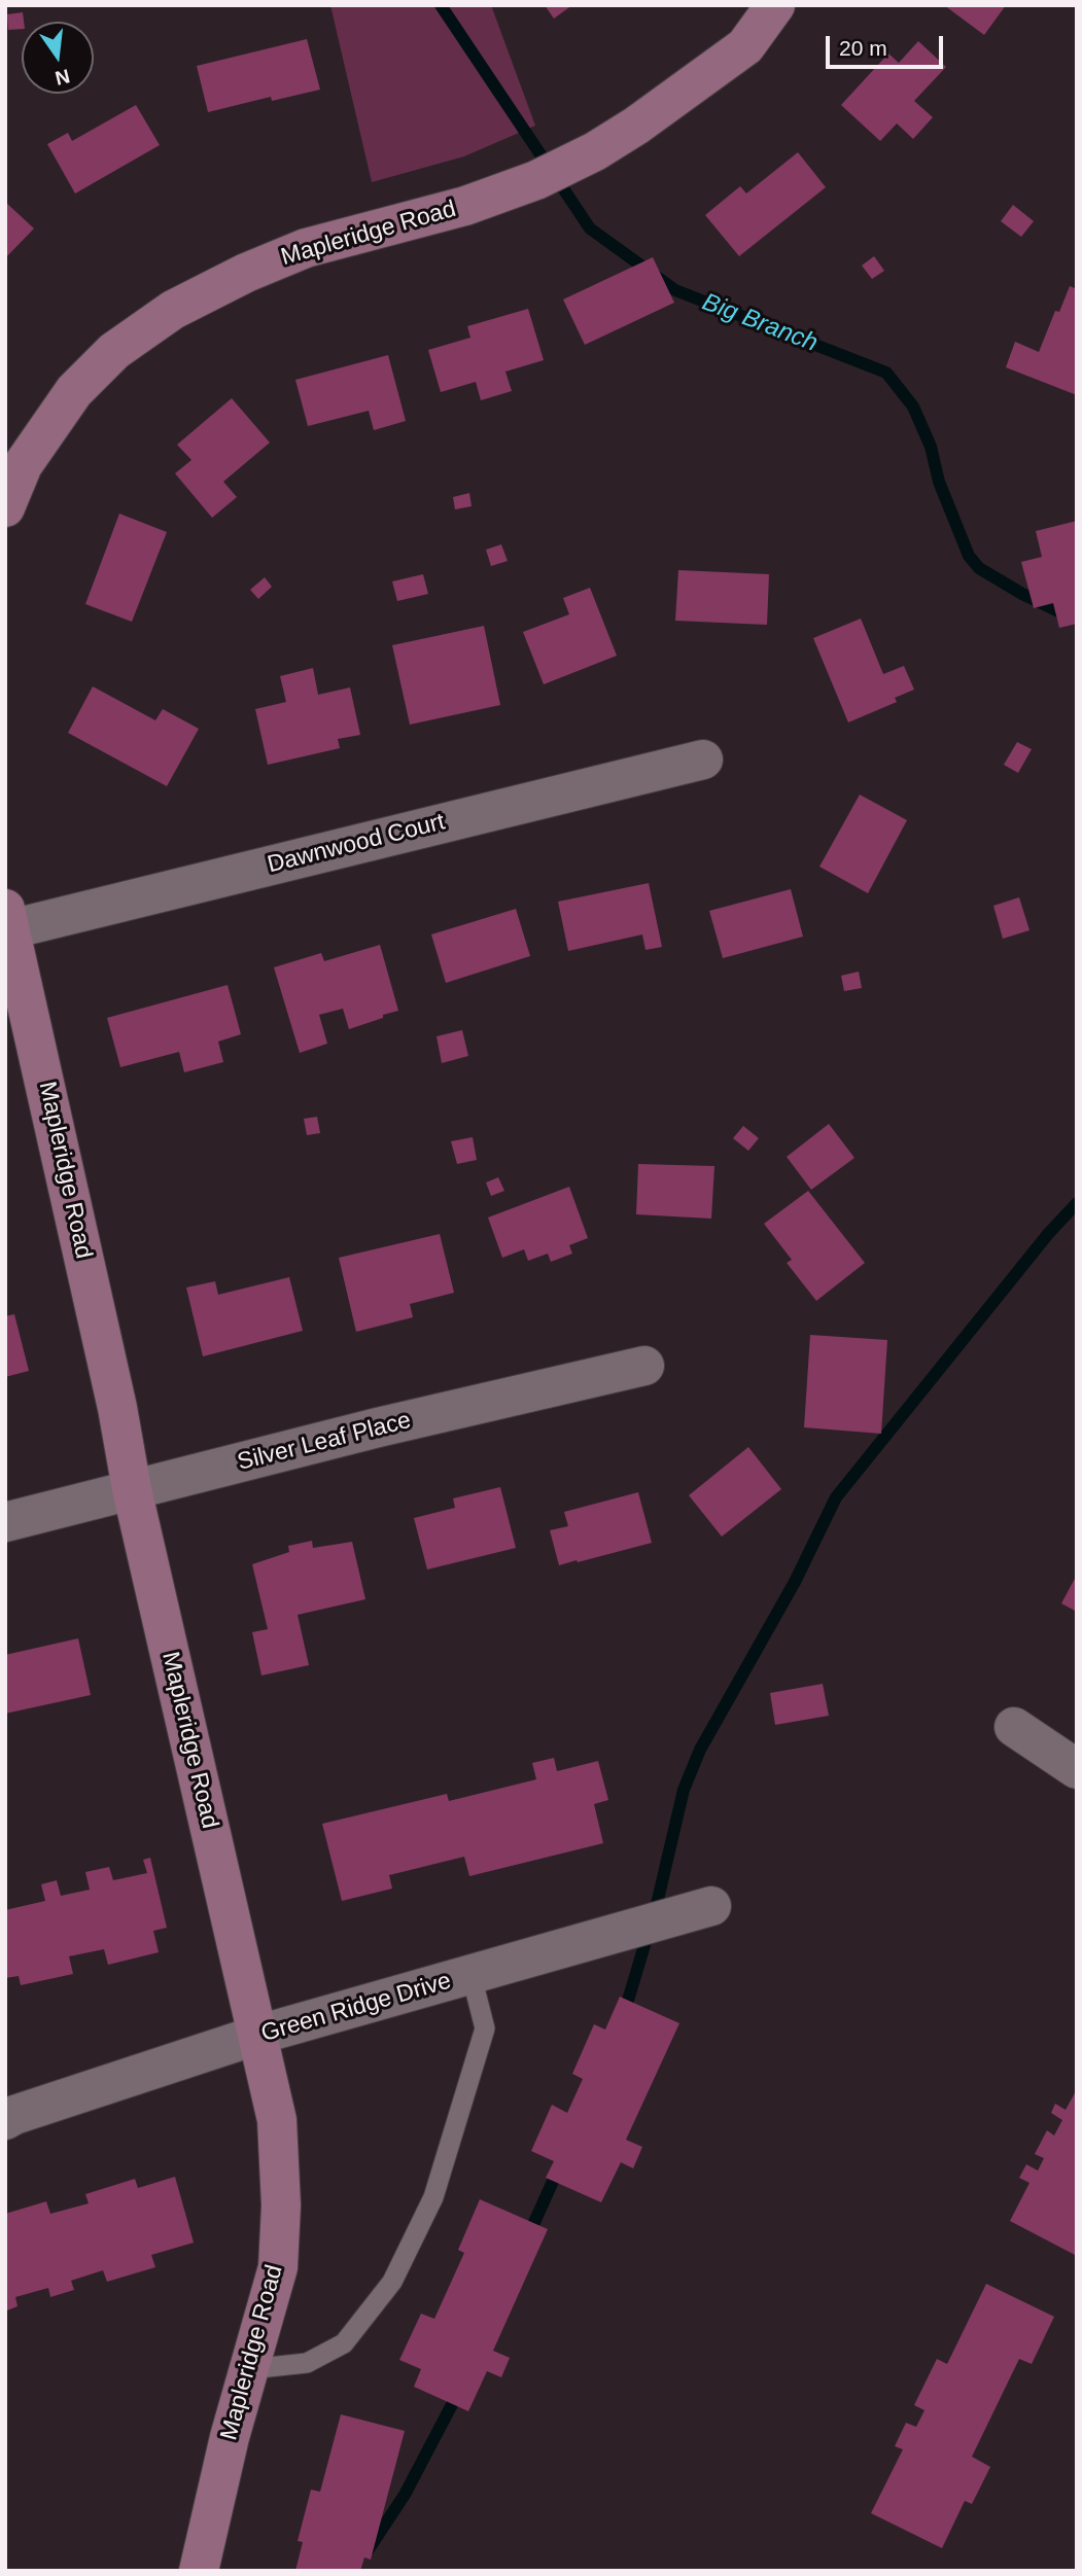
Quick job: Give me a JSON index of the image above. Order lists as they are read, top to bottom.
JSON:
{
  "streets": {
    "street": [
      "Mapleridge Road",
      "Dawnwood Court",
      "Silver Leaf Place",
      "Green Ridge Drive"
    ]
  },
  "crossings": [
    ["Mapleridge Road", "Dawnwood Court"],
    ["Mapleridge Road", "Silver Leaf Place"],
    ["Mapleridge Road", "Green Ridge Drive"]
  ],
  "water": ["Big Branch"],
  "scale_bar": "20 m",
  "north": "bottom"
}
